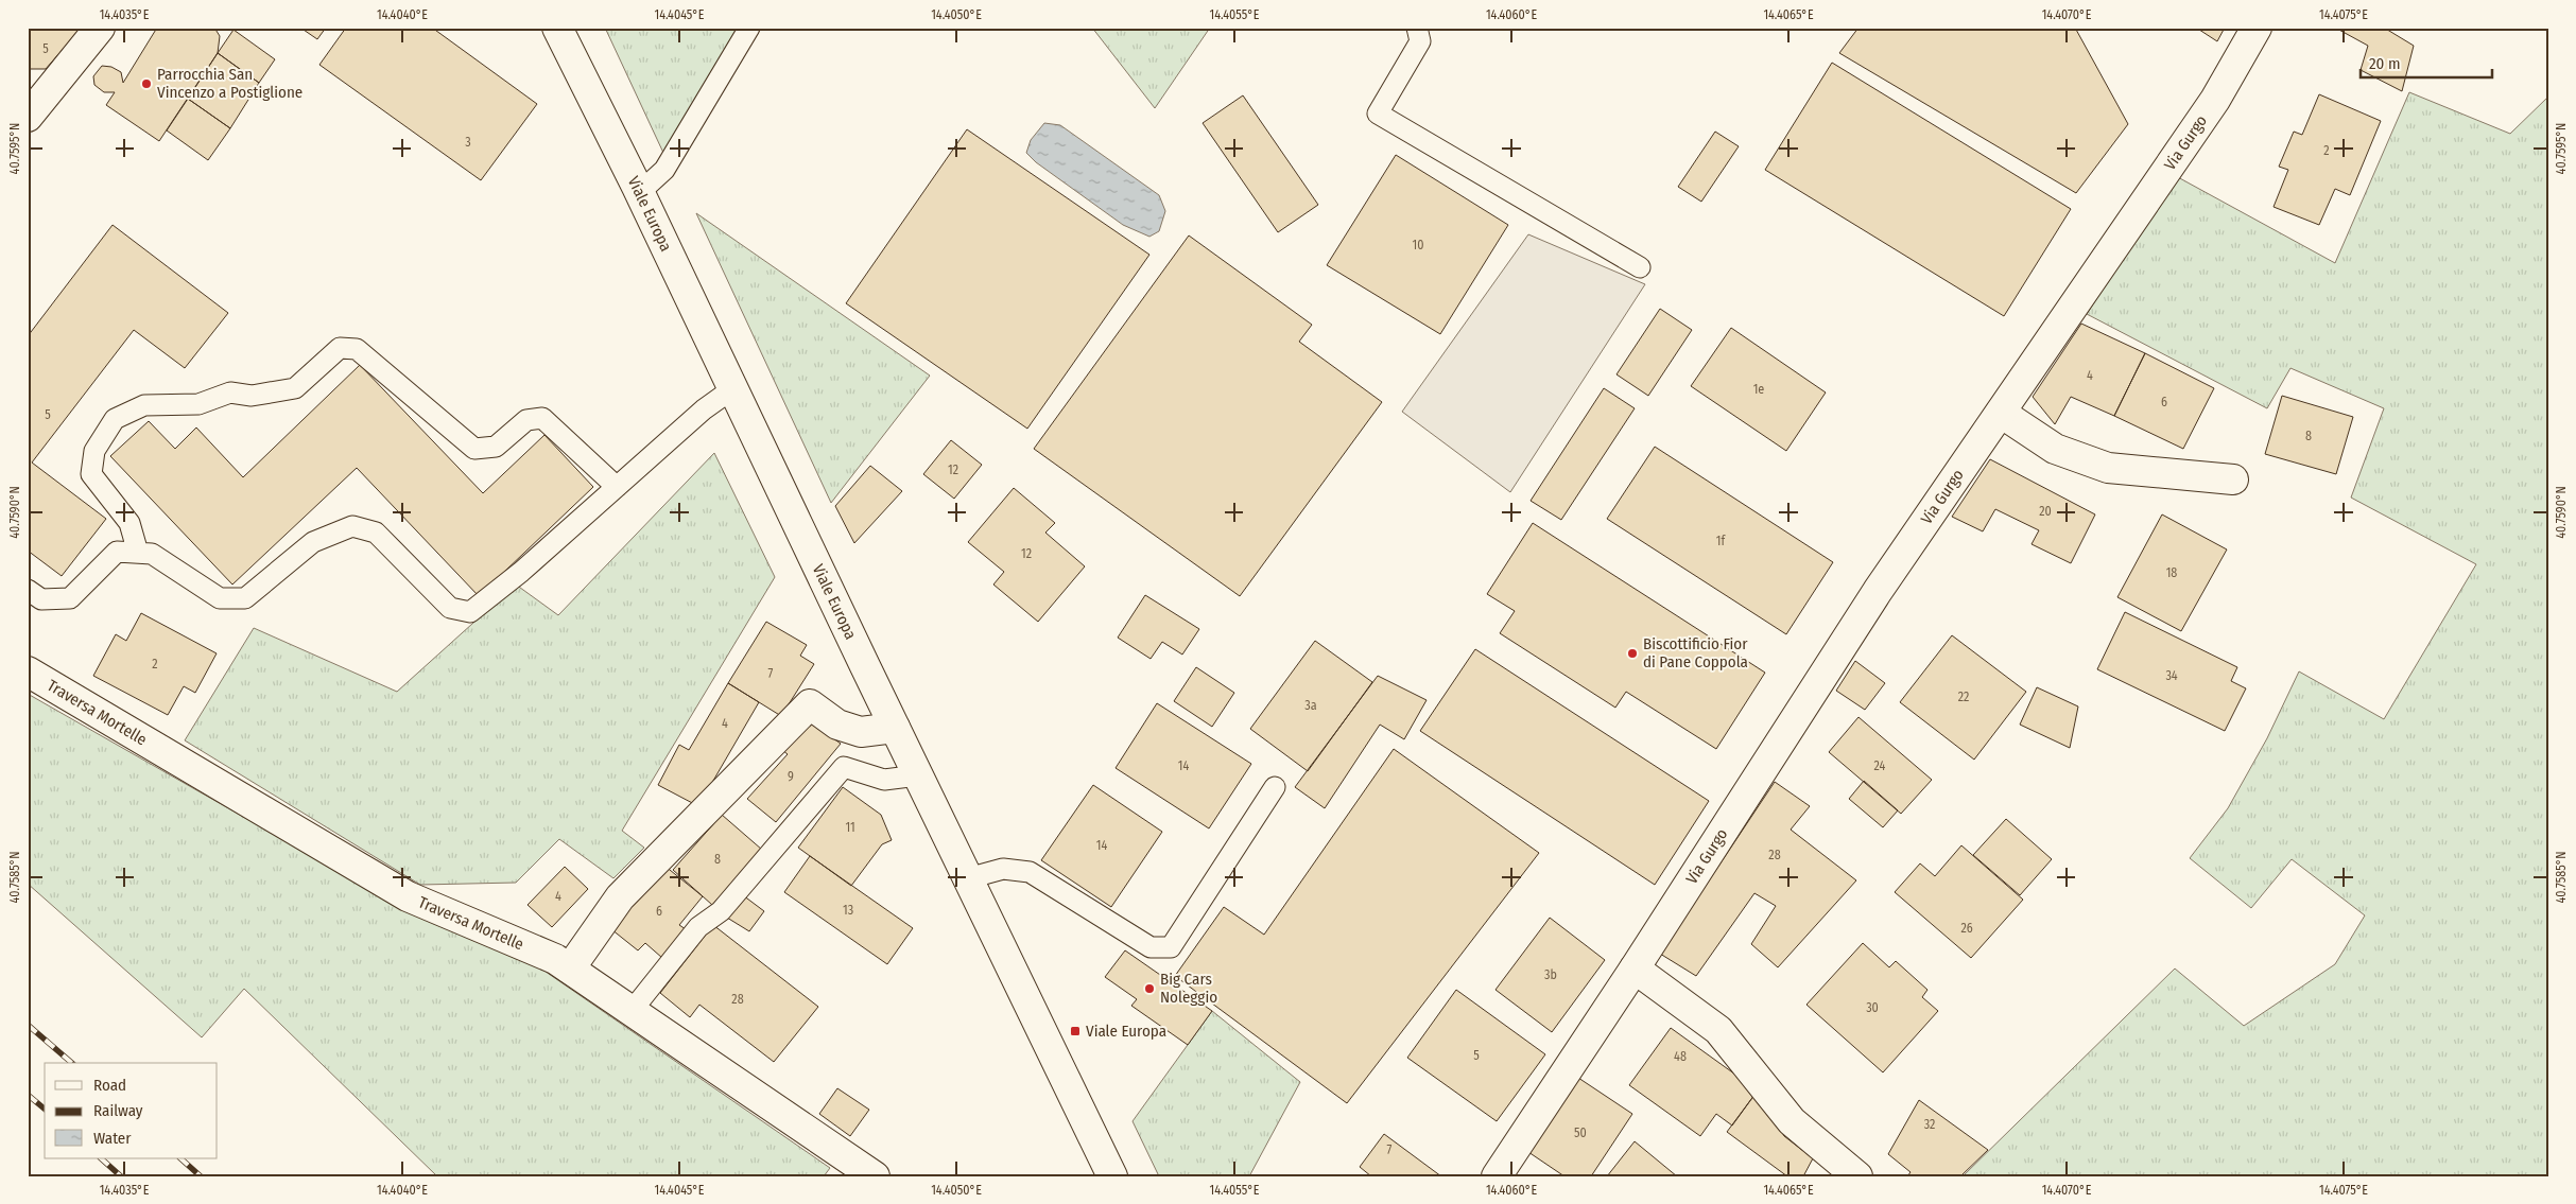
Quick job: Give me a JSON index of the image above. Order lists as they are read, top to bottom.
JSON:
{
  "streets": {
    "street": ["Via Gurgo", "Viale Europa", "Traversa Mortelle"]
  },
  "places": {
    "other": ["Parrocchia San Vincenzo a Postiglione", "Biscottificio Fior di Pane Coppola", "Big Cars Noleggio"],
    "transit": ["Viale Europa"]
  },
  "house_numbers": [
    "5",
    "3",
    "2",
    "10",
    "4",
    "1e",
    "6",
    "5",
    "8",
    "12",
    "20",
    "1f",
    "12",
    "18",
    "2",
    "7",
    "34",
    "22",
    "3a",
    "4",
    "14",
    "24",
    "9",
    "11",
    "14",
    "28",
    "8",
    "4",
    "13",
    "6",
    "26",
    "3b",
    "28",
    "30",
    "5",
    "48",
    "32",
    "50",
    "7"
  ],
  "legend": ["Road", "Railway", "Water"],
  "scale_bar": "20 m",
  "coordinates": [
    "14.4035°E",
    "14.4040°E",
    "14.4045°E",
    "14.4050°E",
    "14.4055°E",
    "14.4060°E",
    "14.4065°E",
    "14.4070°E",
    "14.4075°E",
    "40.7595°N",
    "40.7590°N",
    "40.7585°N"
  ]
}
